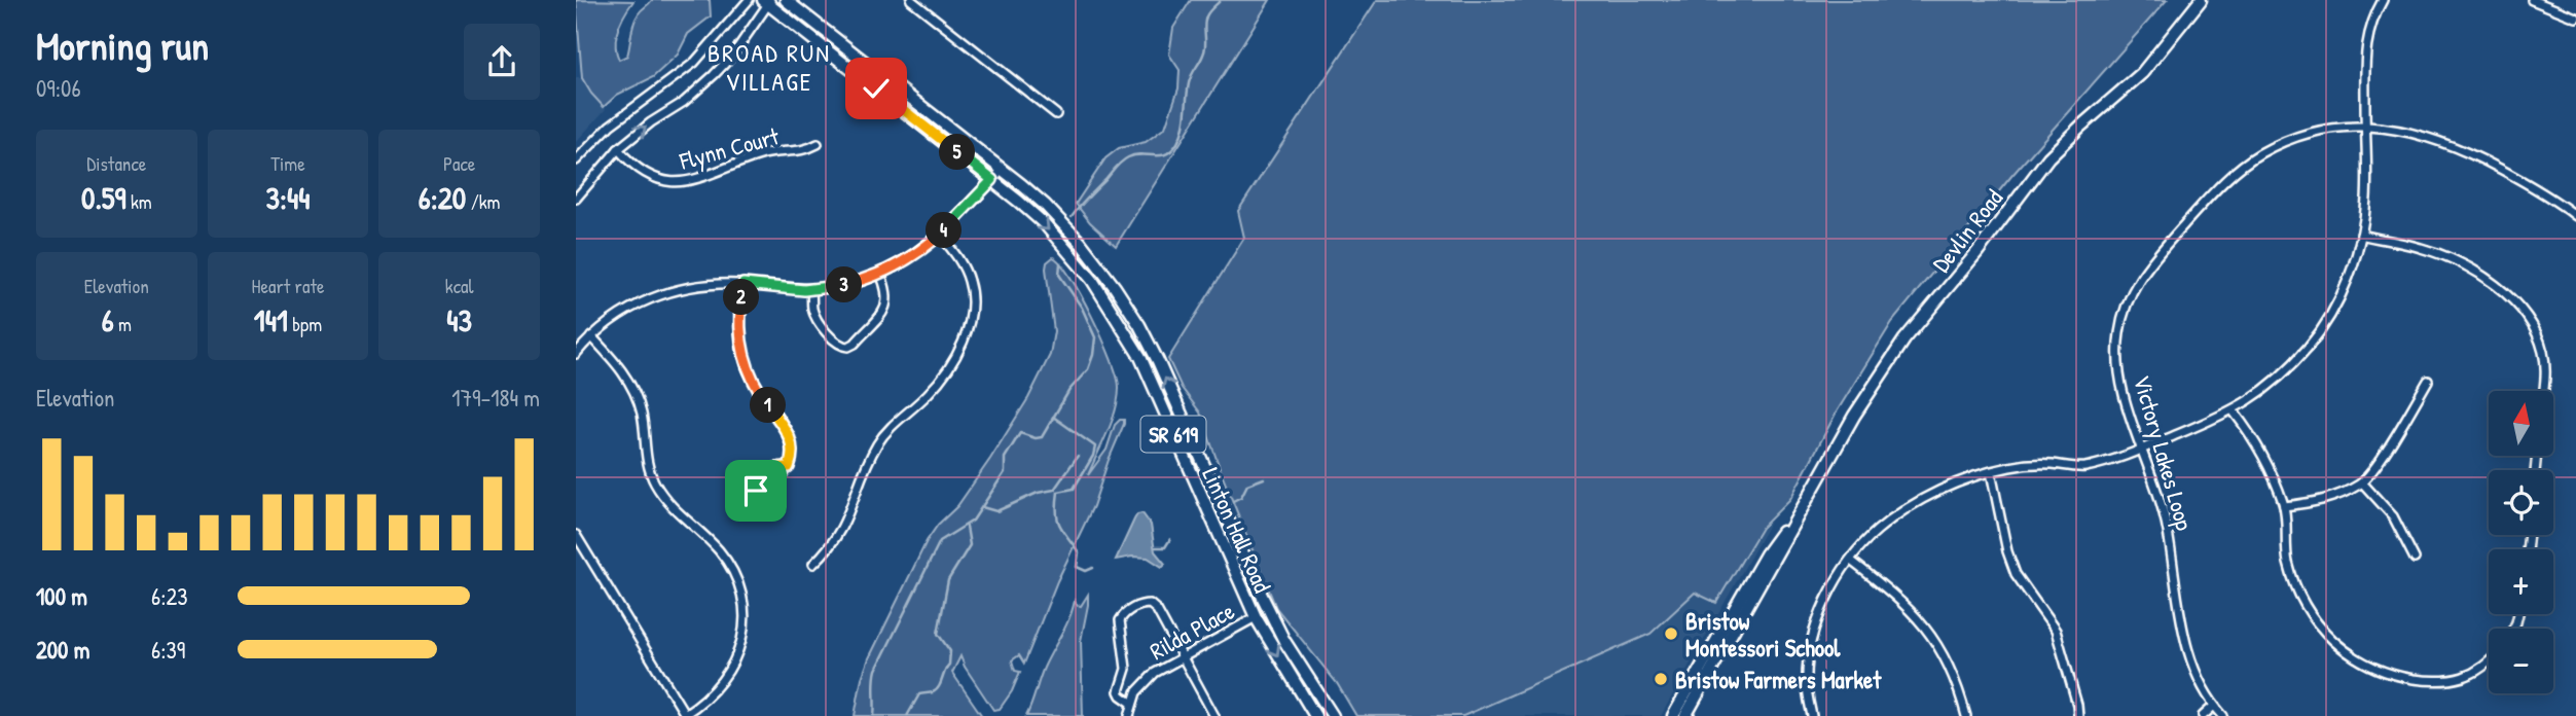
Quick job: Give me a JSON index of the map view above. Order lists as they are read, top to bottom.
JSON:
{
  "streets": {
    "main road": ["Devlin Road", "SR 619", "Linton Hall Road"],
    "street": ["Flynn Court", "Victory Lakes Loop", "Rilda Place"]
  },
  "crossings": [
    ["Linton Hall Road", "Rilda Place"]
  ],
  "districts": ["BROAD RUN VILLAGE"],
  "places": ["Bristow Montessori School", "Bristow Farmers Market"],
  "north": "top",
  "page": {
    "heading": ["Morning run", "09:06"],
    "stats": [
      ["Distance", "0.59 km"],
      ["Time", "3:44"],
      ["Pace", "6:20 /km"],
      ["Elevation", "6 m"],
      ["Heart rate", "141 bpm"],
      ["kcal", "43"]
    ],
    "pins": [
      "5",
      "4",
      "3",
      "2",
      "1"
    ],
    "chart": ["Elevation", "179–184 m"],
    "map_buttons": ["+", "−"],
    "list": [
      {
        "name": "100 m",
        "note": "6:23"
      },
      {
        "name": "200 m",
        "note": "6:39"
      }
    ]
  }
}
